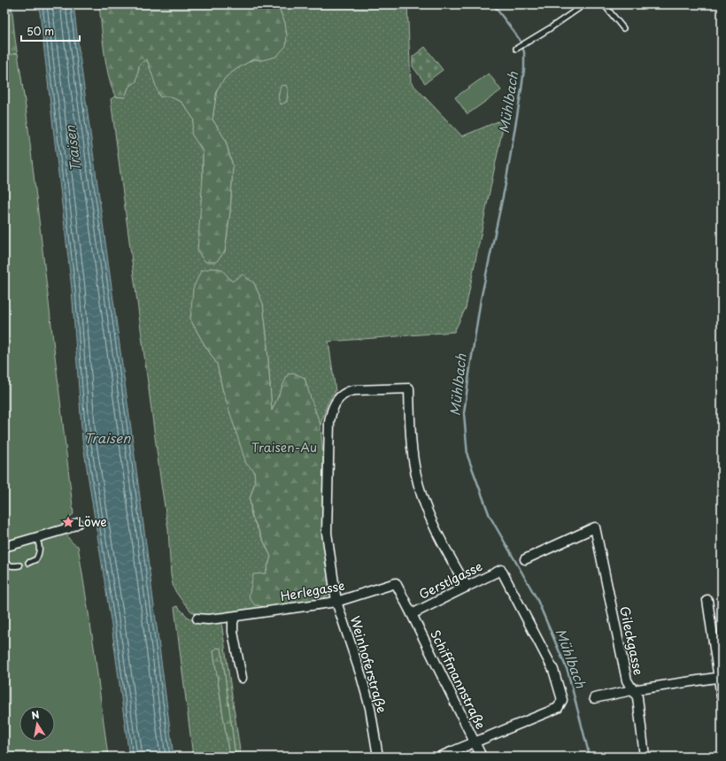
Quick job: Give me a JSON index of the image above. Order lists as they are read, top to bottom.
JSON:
{
  "streets": {
    "street": [
      "Gerstlgasse",
      "Herlegasse",
      "Gileckgasse",
      "Weinhoferstraße",
      "Schiffmannstraße"
    ]
  },
  "crossings": [
    ["Gerstlgasse", "Herlegasse"],
    ["Gerstlgasse", "Weinhoferstraße"],
    ["Gerstlgasse", "Schiffmannstraße"],
    ["Herlegasse", "Weinhoferstraße"],
    ["Herlegasse", "Schiffmannstraße"]
  ],
  "water": ["Mühlbach", "Traisen"],
  "parks": ["Traisen-Au"],
  "places": {
    "place": ["Löwe"]
  },
  "scale_bar": "50 m",
  "north": "top"
}
